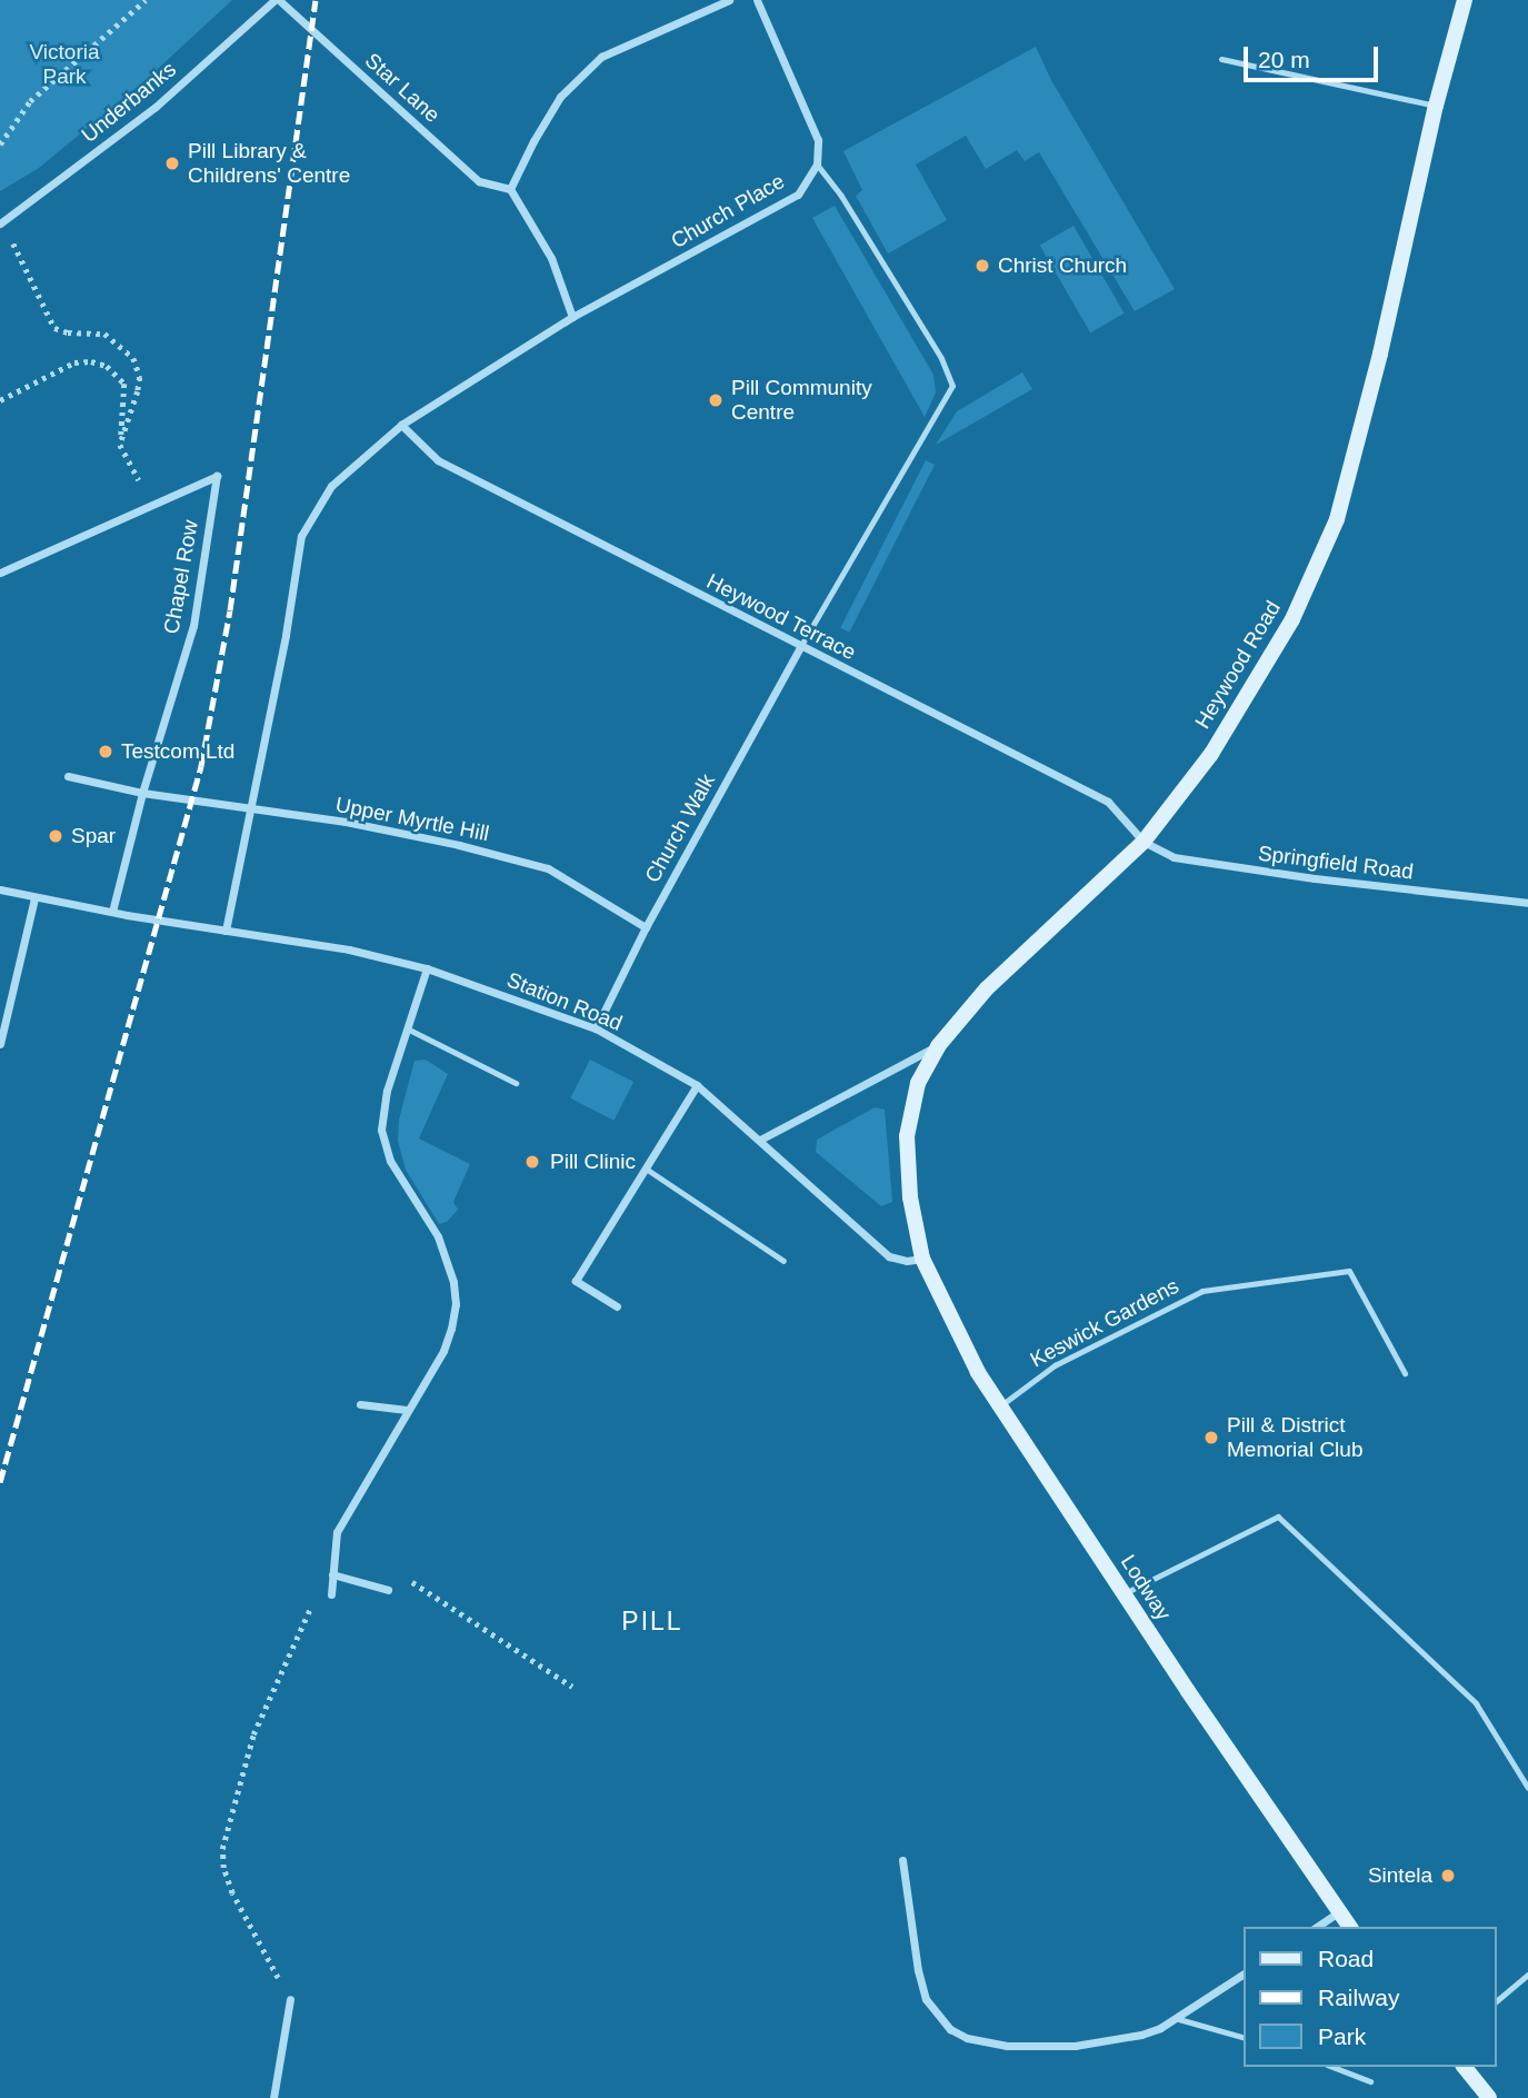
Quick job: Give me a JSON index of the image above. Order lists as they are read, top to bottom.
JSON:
{
  "streets": {
    "street": [
      "Star Lane",
      "Underbanks",
      "Church Place",
      "Chapel Row",
      "Heywood Terrace",
      "Heywood Road",
      "Upper Myrtle Hill",
      "Church Walk",
      "Springfield Road",
      "Station Road",
      "Lodway"
    ],
    "lane": ["Keswick Gardens"]
  },
  "crossings": [
    ["Star Lane", "Underbanks"],
    ["Church Place", "Heywood Terrace"],
    ["Church Place", "Upper Myrtle Hill"],
    ["Church Place", "Station Road"],
    ["Chapel Row", "Upper Myrtle Hill"],
    ["Chapel Row", "Station Road"],
    ["Heywood Terrace", "Heywood Road"],
    ["Heywood Terrace", "Church Walk"],
    ["Heywood Terrace", "Springfield Road"],
    ["Heywood Road", "Springfield Road"],
    ["Heywood Road", "Station Road"],
    ["Heywood Road", "Lodway"],
    ["Upper Myrtle Hill", "Church Walk"],
    ["Church Walk", "Station Road"],
    ["Station Road", "Lodway"],
    ["Keswick Gardens", "Lodway"]
  ],
  "districts": ["PILL"],
  "parks": ["Victoria Park"],
  "places": [
    "Pill Library & Childrens' Centre",
    "Christ Church",
    "Pill Community Centre",
    "Testcom Ltd",
    "Spar",
    "Pill Clinic",
    "Pill & District Memorial Club",
    "Sintela"
  ],
  "legend": ["Road", "Railway", "Park"],
  "scale_bar": "20 m"
}
